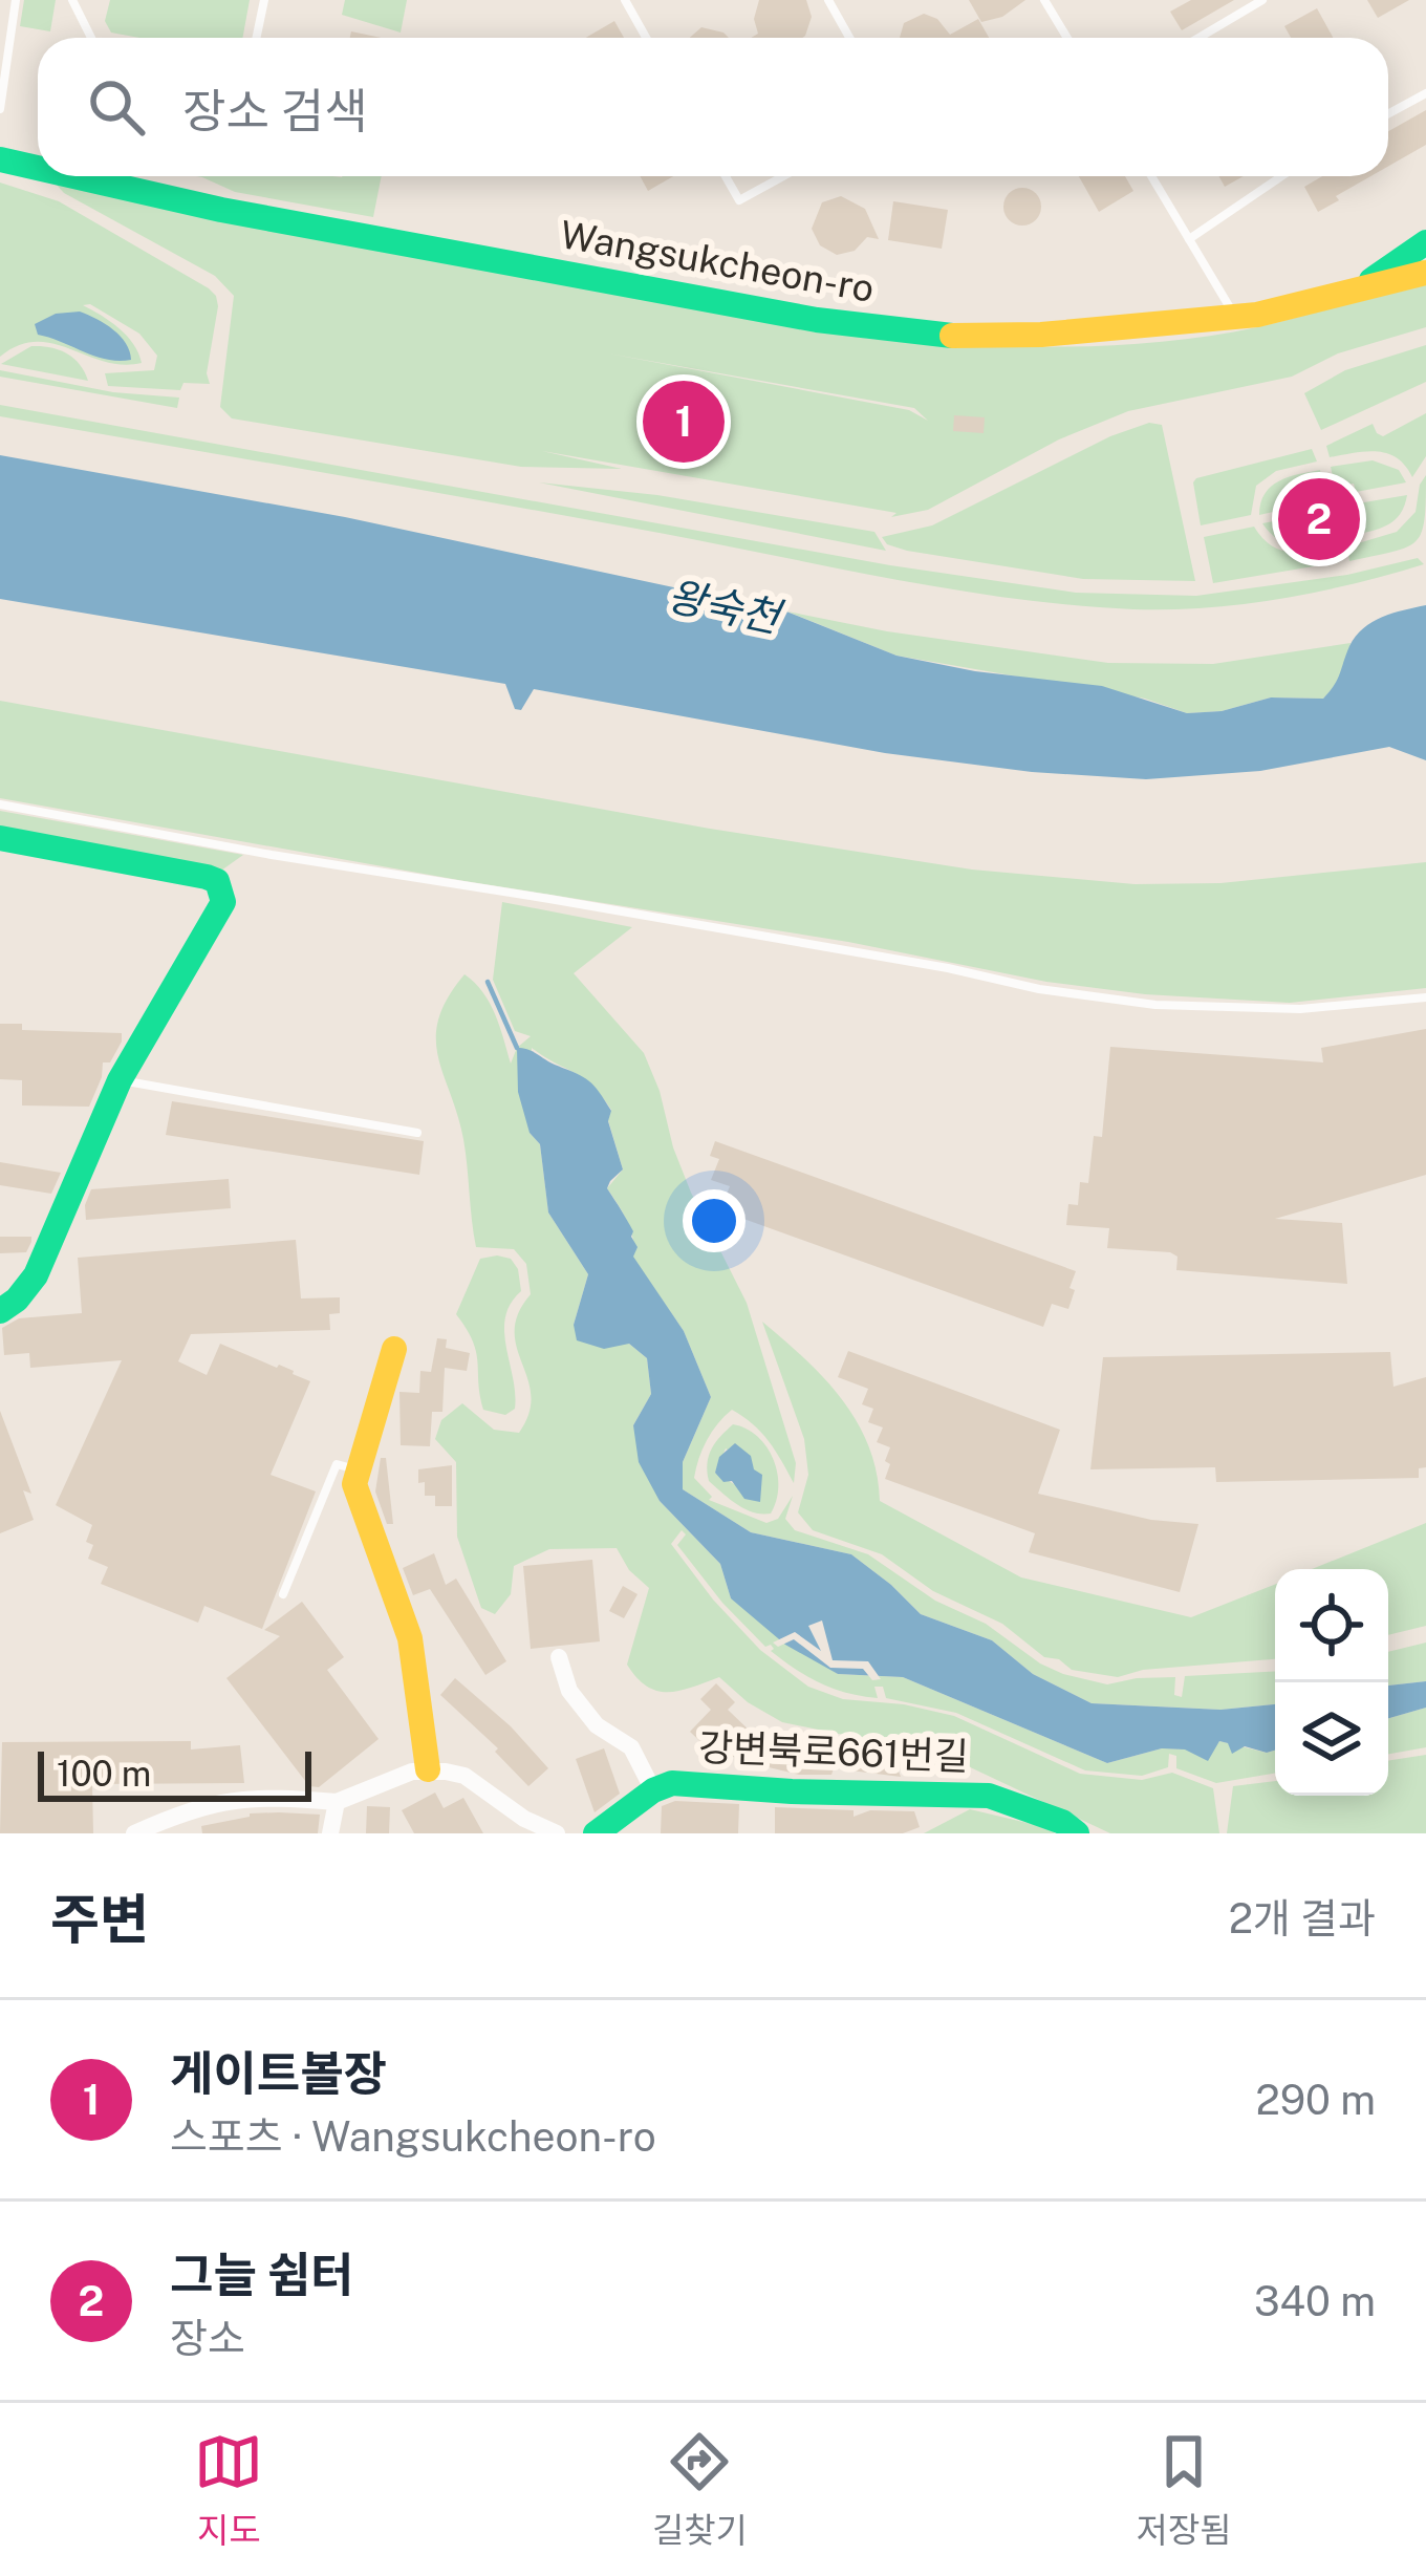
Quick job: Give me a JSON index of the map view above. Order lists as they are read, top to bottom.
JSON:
{
  "streets": {
    "street": ["Wangsukcheon-ro", "강변북로661번길"]
  },
  "water": ["왕숙천"],
  "scale_bar": "100 m",
  "page": {
    "search": "장소 검색",
    "pins": ["1", "2"],
    "scale": "100 m",
    "heading": ["주변", "2개 결과"],
    "list": [
      {
        "mark": "1",
        "name": "게이트볼장",
        "note": "스포츠 · Wangsukcheon-ro",
        "value": "290 m"
      },
      {
        "mark": "2",
        "name": "그늘 쉼터",
        "note": "장소",
        "value": "340 m"
      }
    ],
    "nav": ["지도", "길찾기", "저장됨"]
  }
}
